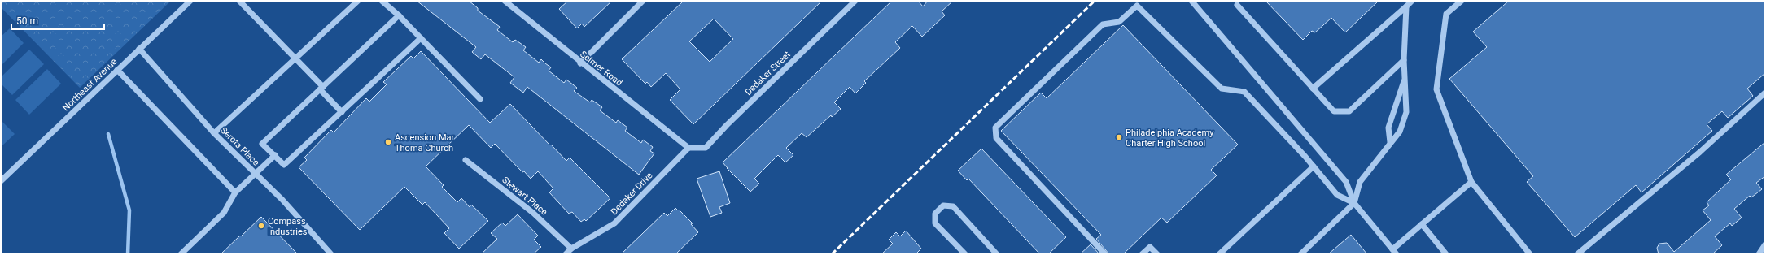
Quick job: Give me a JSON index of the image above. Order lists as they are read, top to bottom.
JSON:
{
  "streets": {
    "street": [
      "Selmer Road",
      "Dedaker Street",
      "Northeast Avenue",
      "Serota Place",
      "Dedaker Drive",
      "Stewart Place"
    ]
  },
  "crossings": [
    ["Selmer Road", "Dedaker Street"],
    ["Selmer Road", "Dedaker Drive"],
    ["Dedaker Street", "Dedaker Drive"],
    ["Northeast Avenue", "Serota Place"],
    ["Dedaker Drive", "Stewart Place"]
  ],
  "places": ["Philadelphia Academy Charter High School", "Ascension Mar Thoma Church", "Compass Industries"],
  "scale_bar": "50 m"
}
